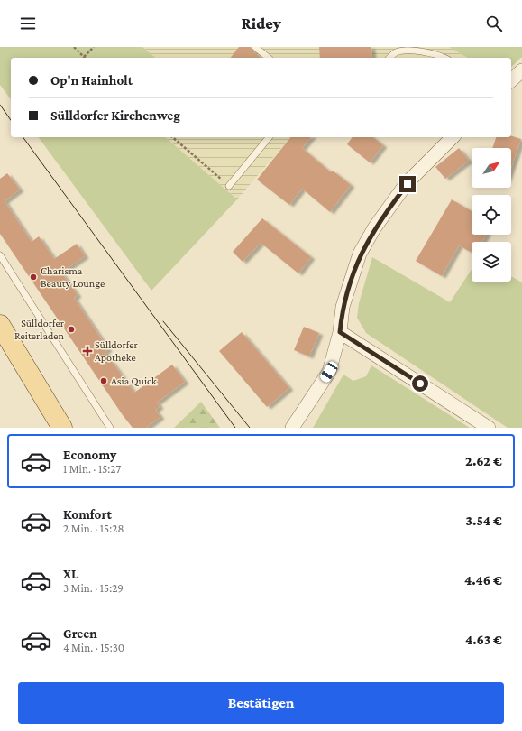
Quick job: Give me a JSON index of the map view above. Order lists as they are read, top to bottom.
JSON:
{
  "places": {
    "other": ["Charisma Beauty Lounge", "Sülldorfer Reiterladen", "Asia Quick"],
    "health": ["Sülldorfer Apotheke"]
  },
  "north": "top right",
  "page": {
    "header": "Ridey",
    "banner": ["Op'n Hainholt", "Sülldorfer Kirchenweg"],
    "list": [
      {
        "name": "Economy",
        "note": "1 Min. · 15:27",
        "value": "2.62 €"
      },
      {
        "name": "Komfort",
        "note": "2 Min. · 15:28",
        "value": "3.54 €"
      },
      {
        "name": "XL",
        "note": "3 Min. · 15:29",
        "value": "4.46 €"
      },
      {
        "name": "Green",
        "note": "4 Min. · 15:30",
        "value": "4.63 €"
      }
    ],
    "buttons": "Bestätigen"
  }
}
